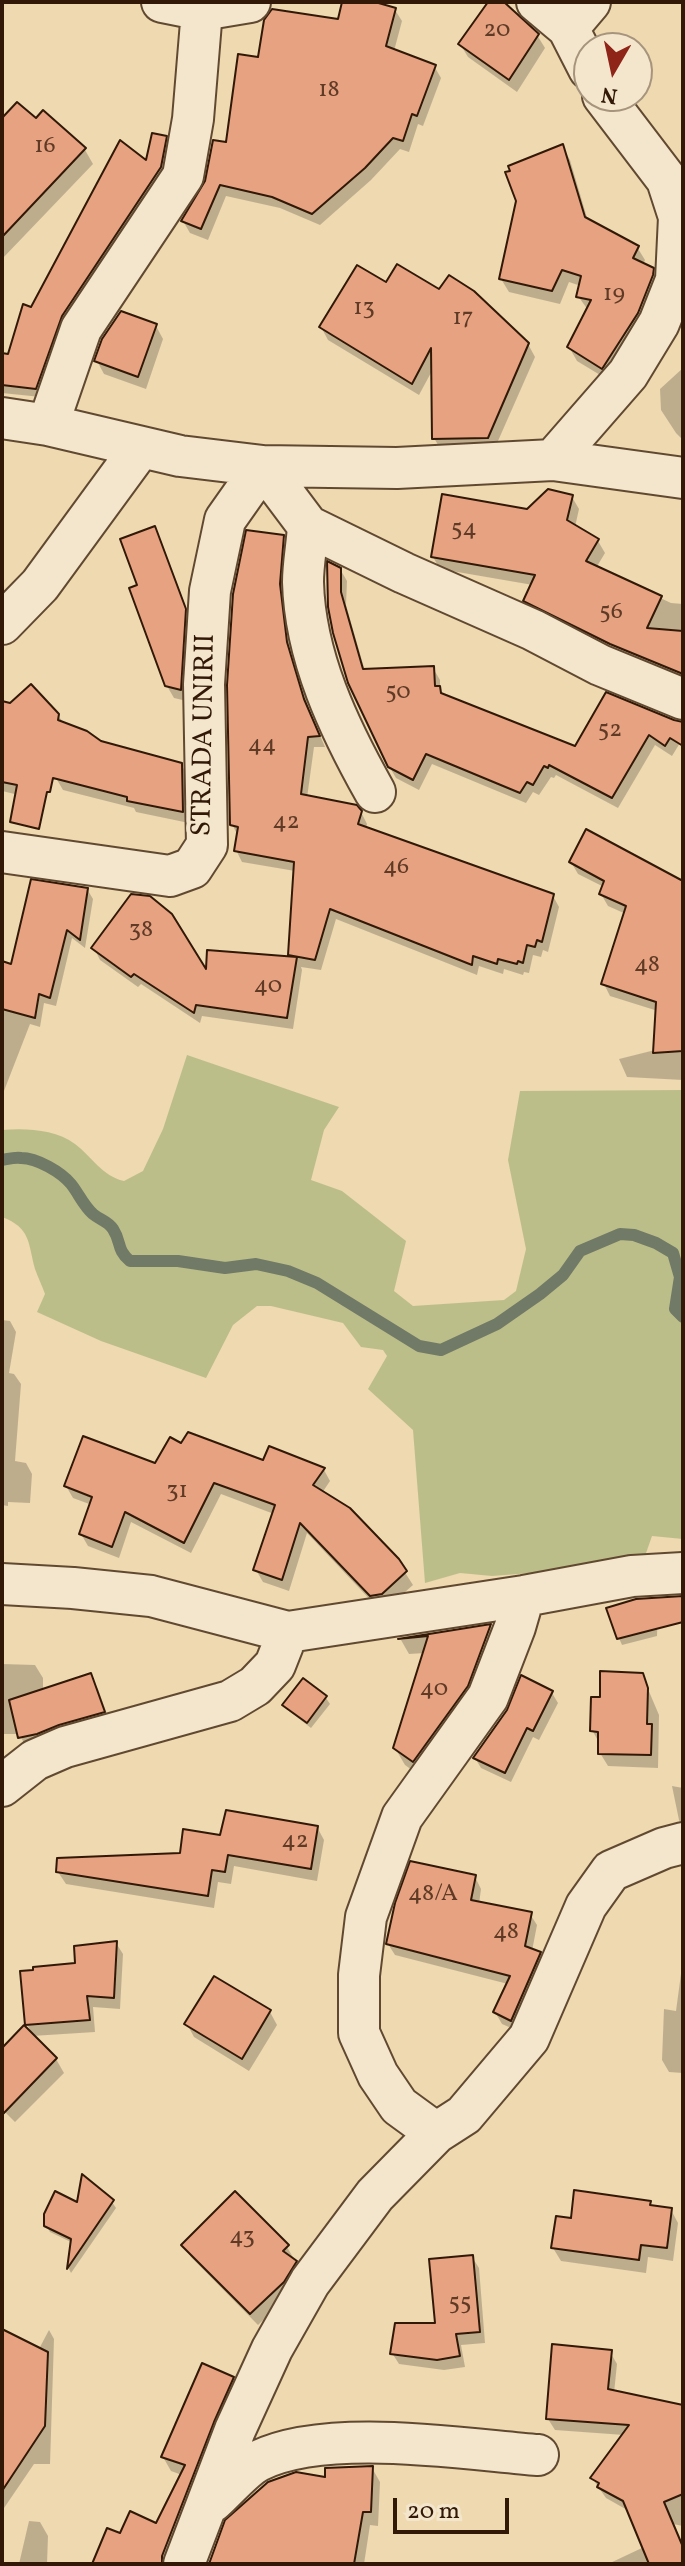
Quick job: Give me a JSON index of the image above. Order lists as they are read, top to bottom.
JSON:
{
  "streets": {
    "street": ["STRADA UNIRII"]
  },
  "house_numbers": [
    "20",
    "18",
    "16",
    "19",
    "13",
    "17",
    "54",
    "56",
    "50",
    "52",
    "44",
    "42",
    "46",
    "38",
    "48",
    "40",
    "31",
    "40",
    "42",
    "48/A",
    "48",
    "43",
    "55"
  ],
  "scale_bar": "20 m",
  "north": "bottom"
}
